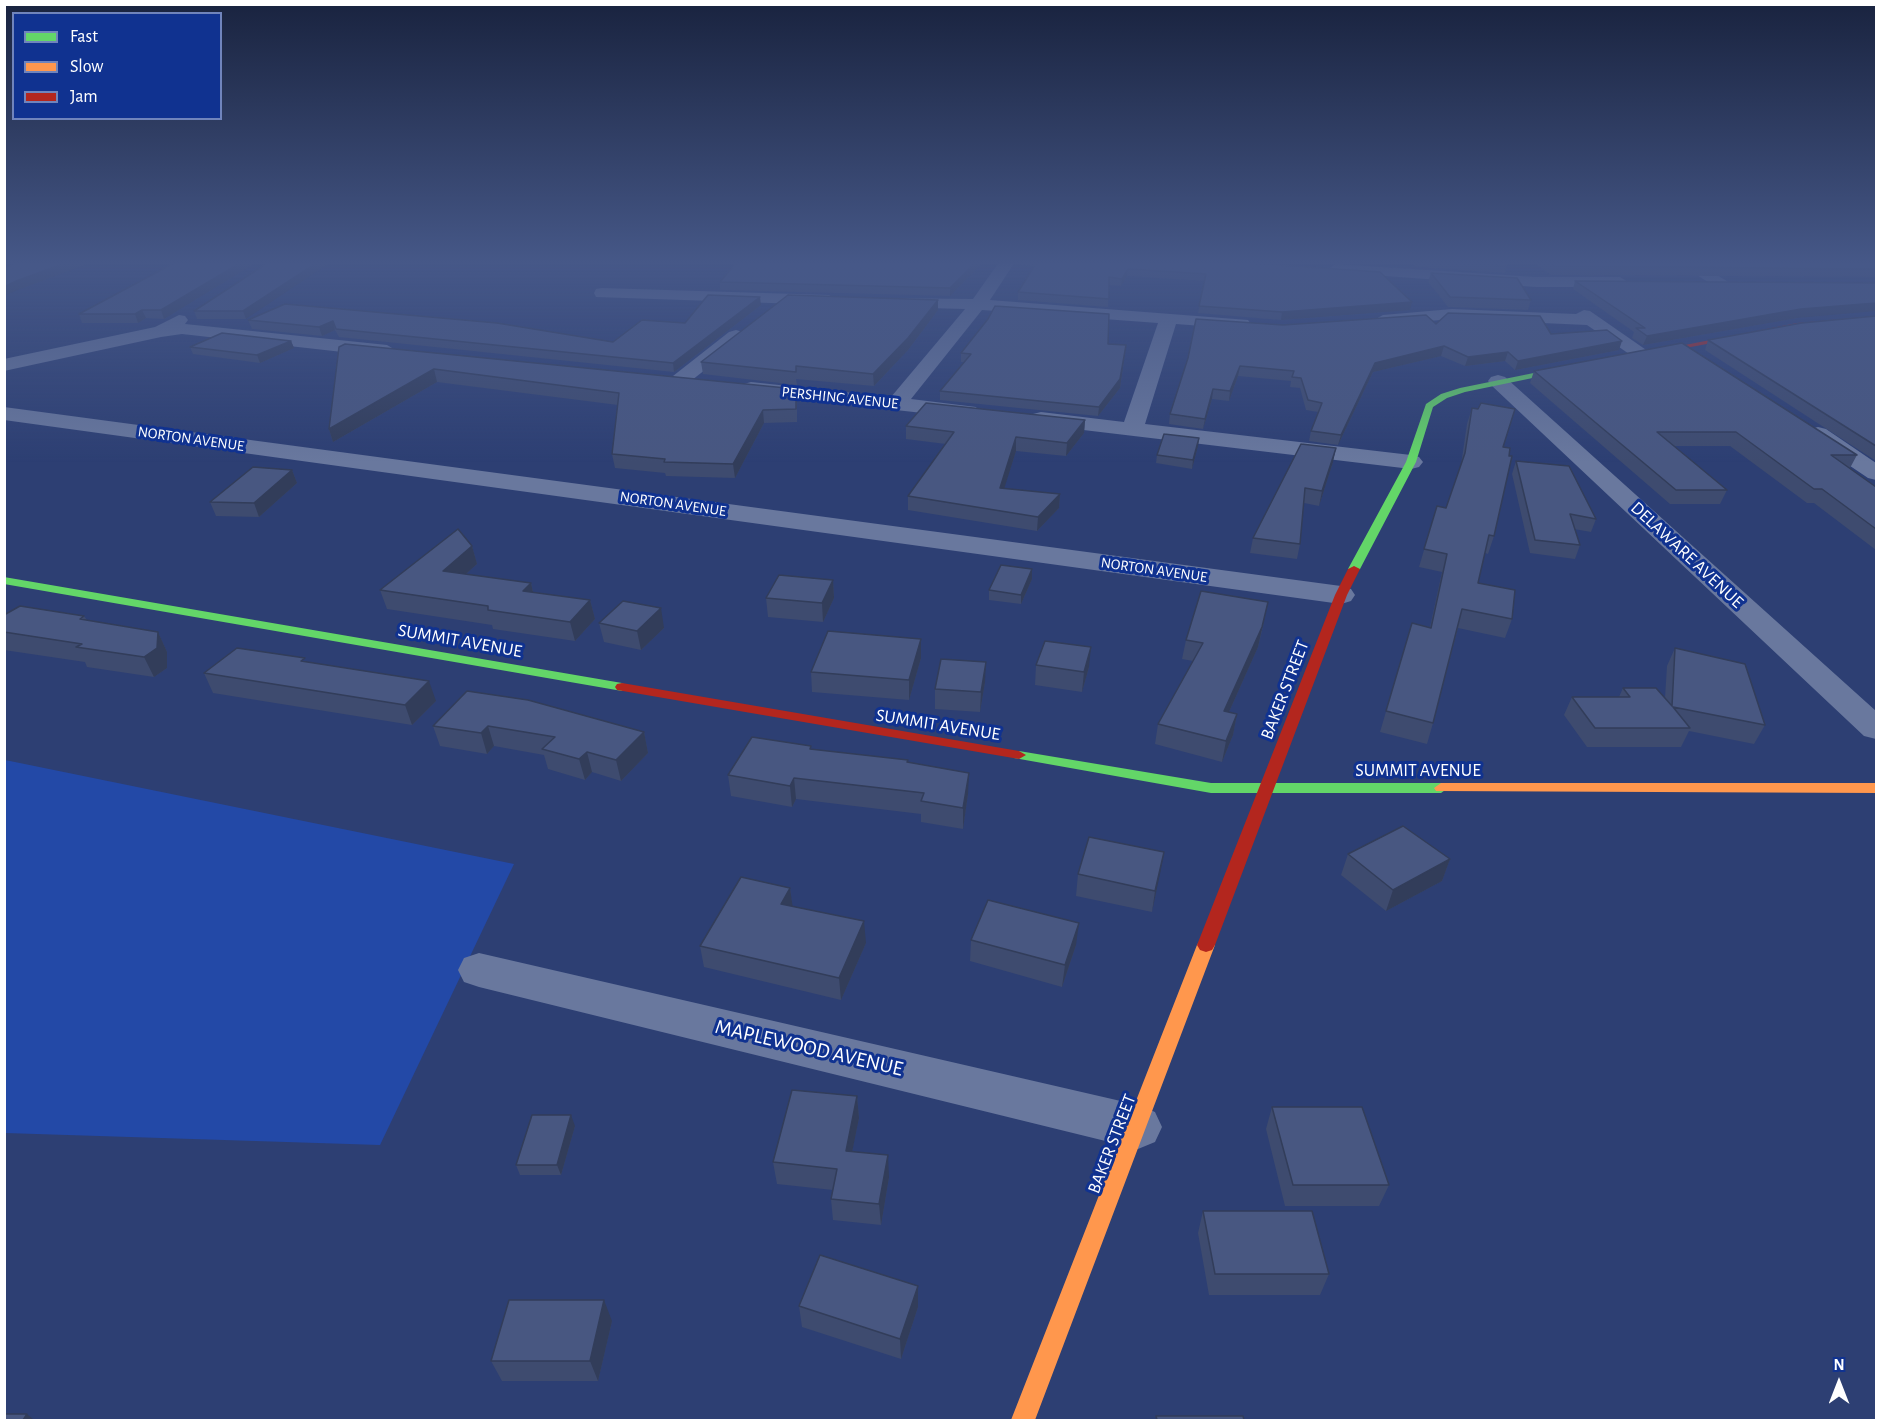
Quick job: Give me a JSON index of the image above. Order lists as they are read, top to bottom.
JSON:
{
  "streets": {
    "street": [
      "PERSHING AVENUE",
      "NORTON AVENUE",
      "DELAWARE AVENUE",
      "SUMMIT AVENUE",
      "BAKER STREET",
      "MAPLEWOOD AVENUE"
    ]
  },
  "crossings": [
    ["NORTON AVENUE", "BAKER STREET"],
    ["DELAWARE AVENUE", "BAKER STREET"],
    ["SUMMIT AVENUE", "BAKER STREET"],
    ["BAKER STREET", "MAPLEWOOD AVENUE"]
  ],
  "legend": ["Fast", "Slow", "Jam"],
  "north": "top"
}
